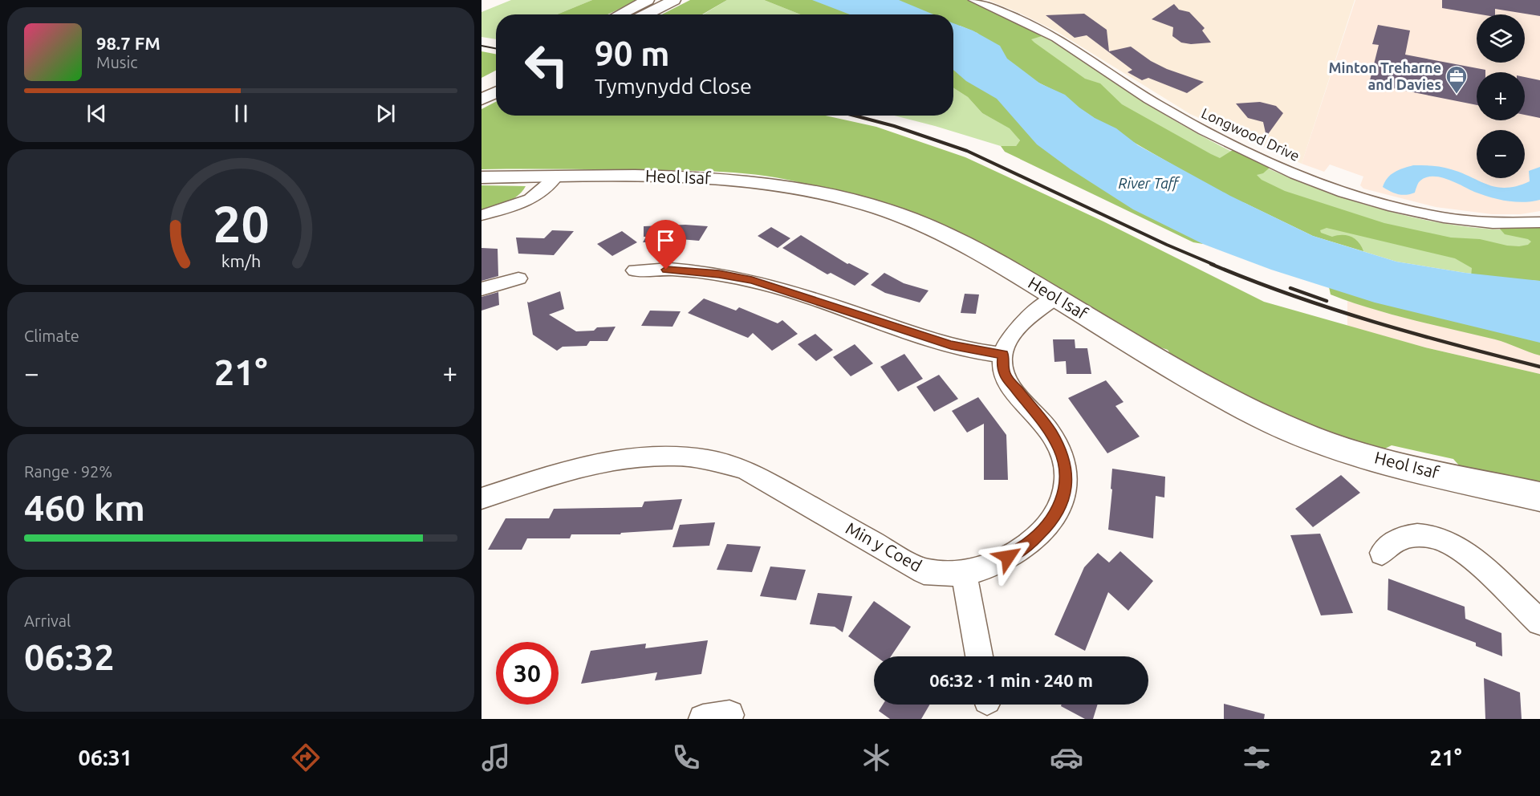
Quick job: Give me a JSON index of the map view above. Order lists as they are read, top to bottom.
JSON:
{
  "streets": {
    "main road": ["Heol Isaf"],
    "street": ["Longwood Drive", "Min y Coed"]
  },
  "water": ["River Taff"],
  "places": {
    "office": ["Minton Treharne and Davies"]
  },
  "page": {
    "map_buttons": ["+", "−"],
    "turn": ["90 m", "Tymynydd Close"],
    "song": ["98.7 FM", "Music"],
    "tile": [
      "Climate",
      ["Range · 92%", "460 km"],
      ["Arrival", "06:32"]
    ],
    "heat": ["−", "21°", "+"],
    "limit": "30",
    "trip": "06:32 · 1 min · 240 m",
    "tabs": ["06:31", "21°"],
    "gauge": ["20", "km/h"]
  }
}
